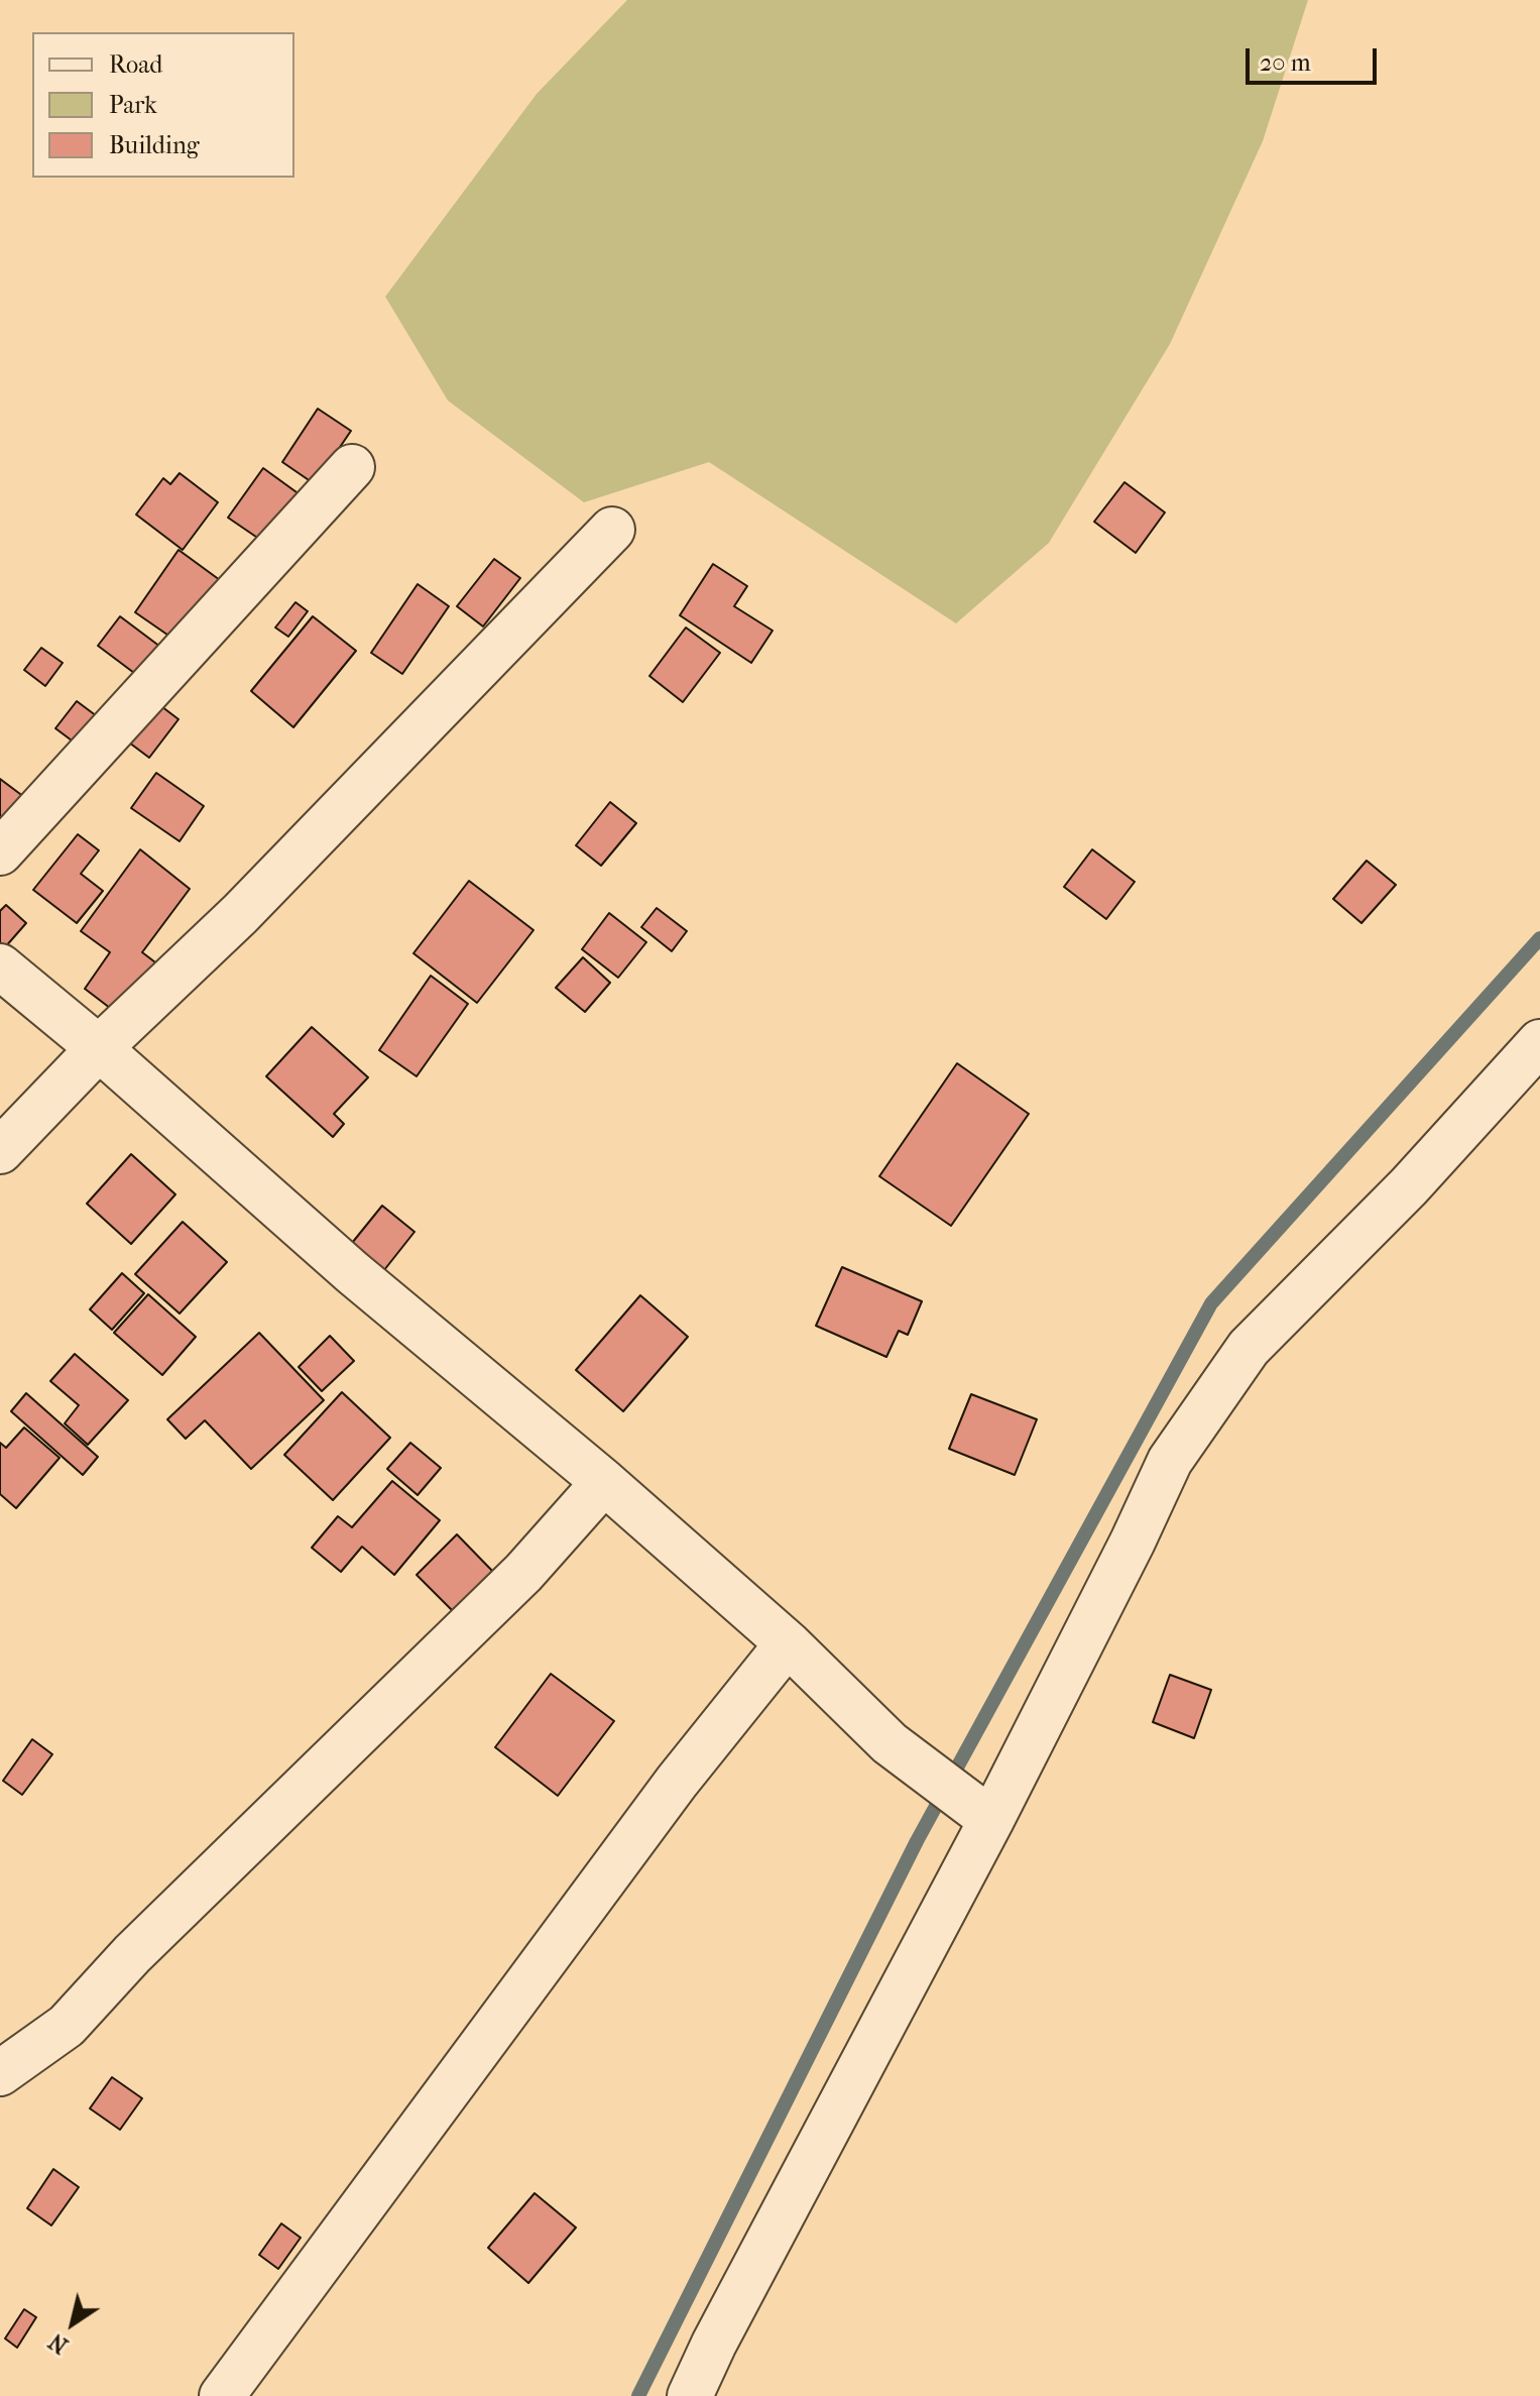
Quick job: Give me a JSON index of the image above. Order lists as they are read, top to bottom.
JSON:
{
  "legend": ["Road", "Park", "Building"],
  "scale_bar": "20 m",
  "north": "bottom left"
}
